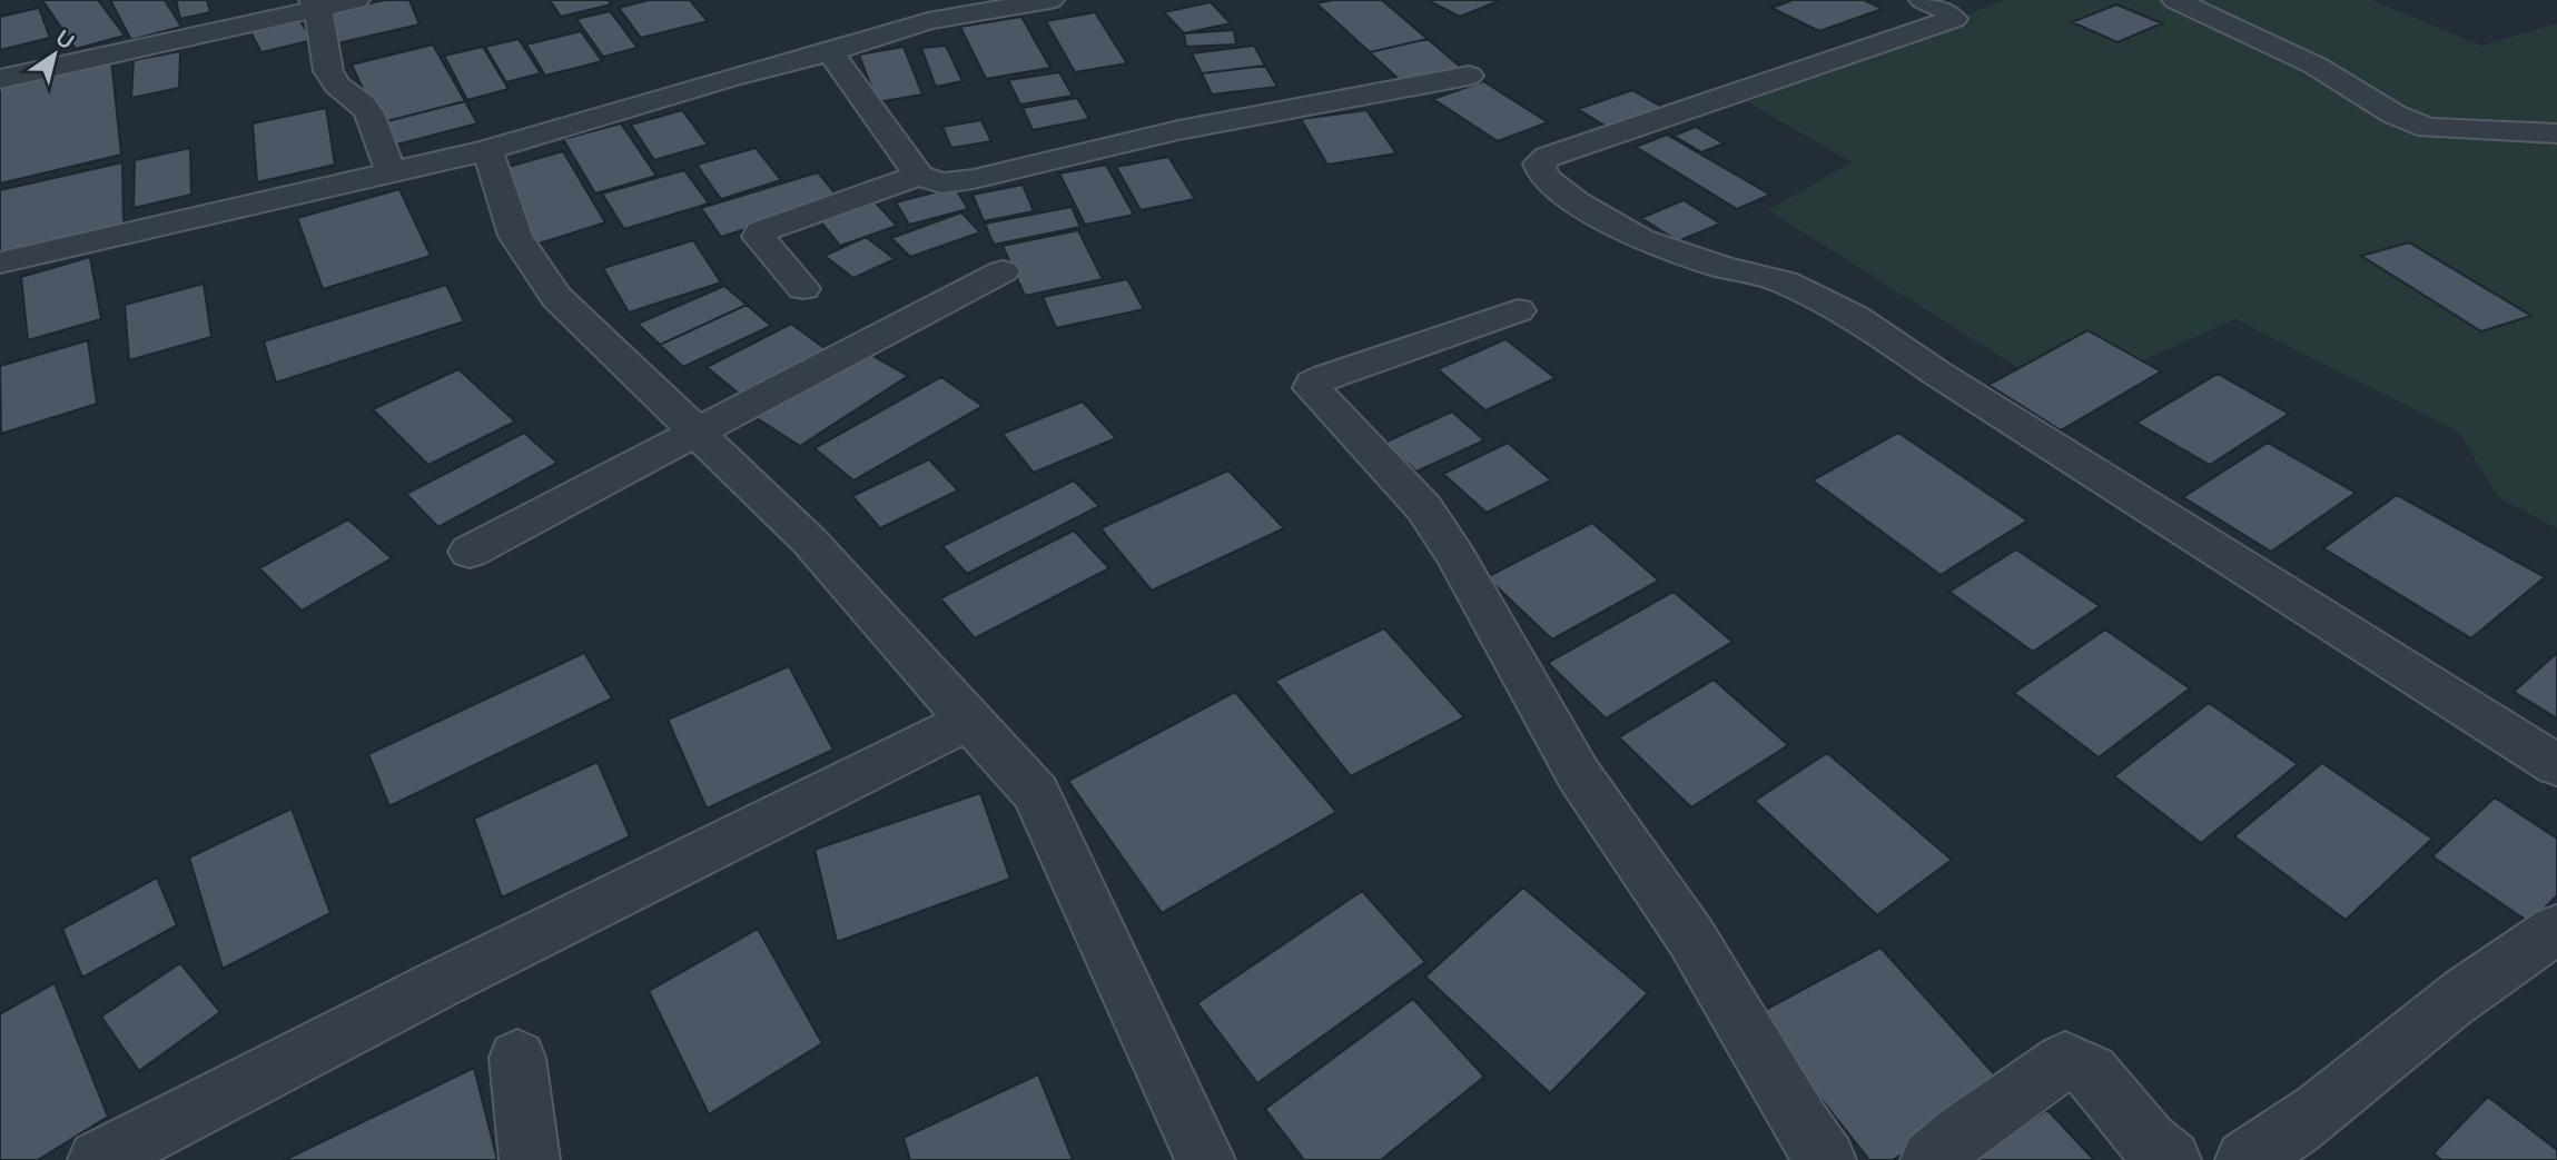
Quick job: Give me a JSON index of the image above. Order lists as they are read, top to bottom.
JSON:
{
  "north": "top right"
}
